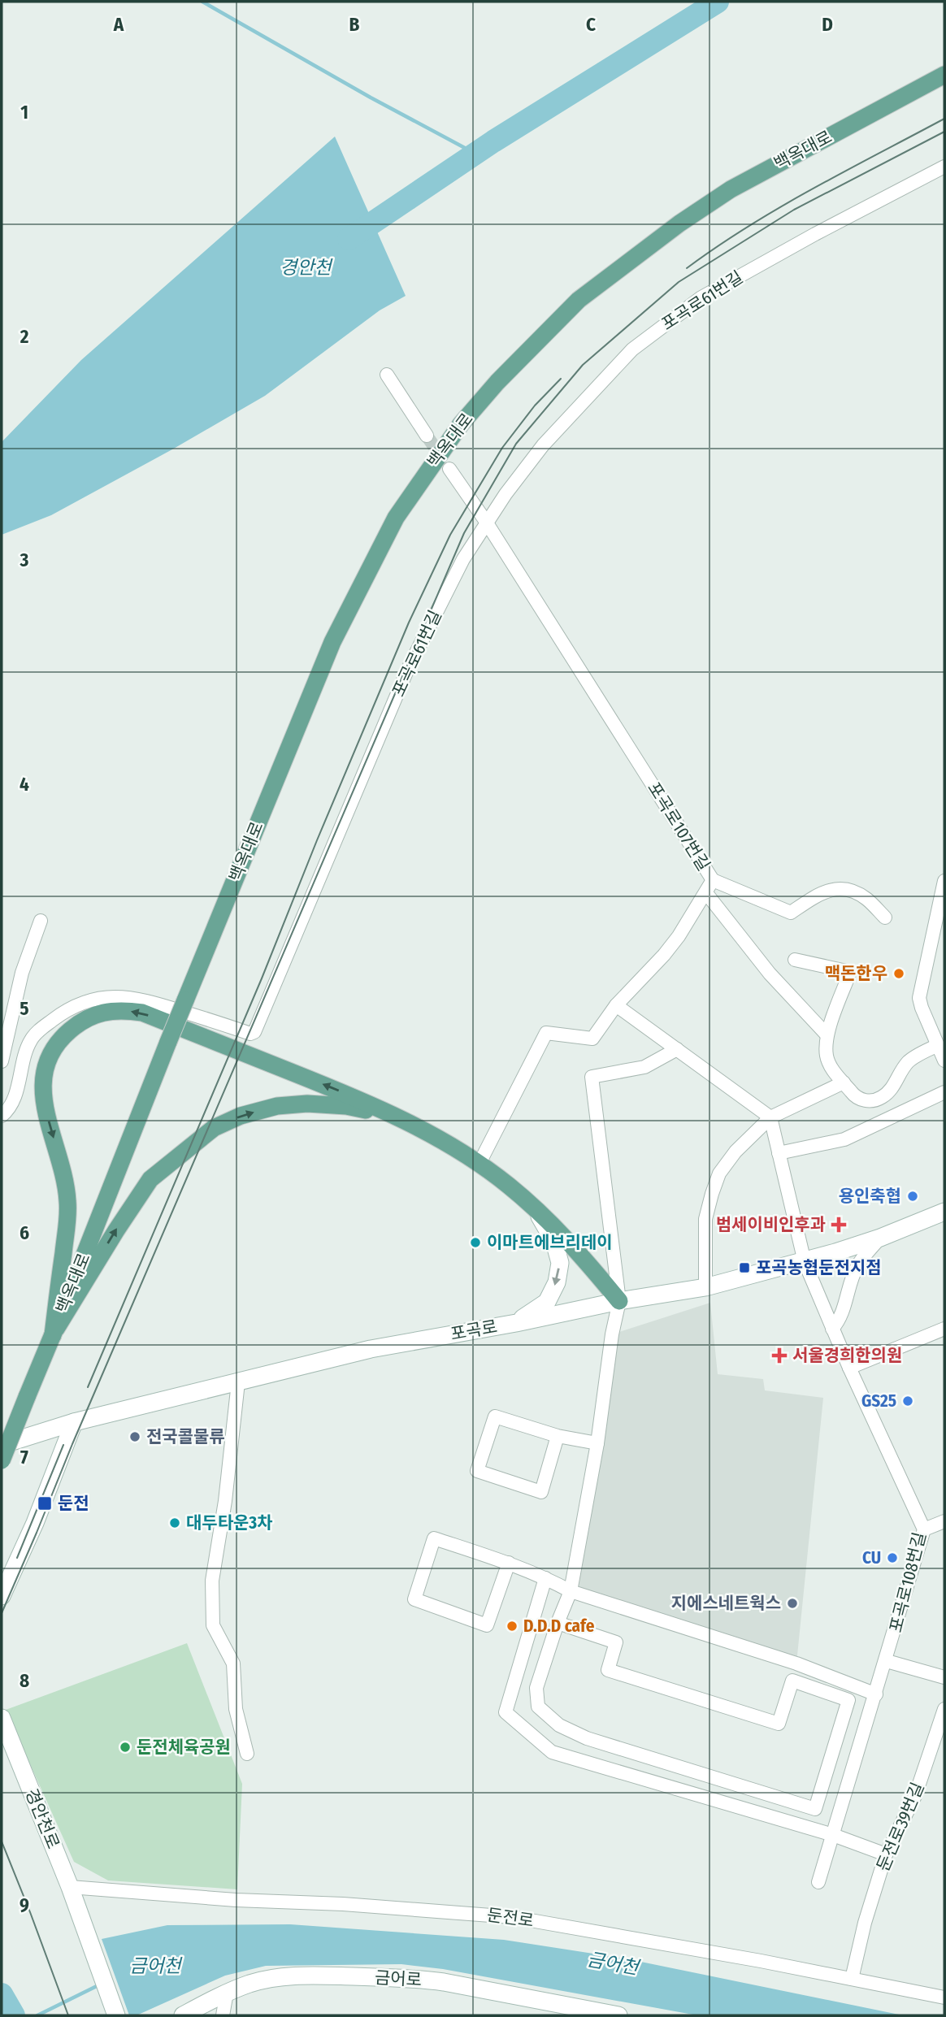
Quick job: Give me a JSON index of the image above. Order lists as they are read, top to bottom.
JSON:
{
  "streets": {
    "main road": ["백옥대로"],
    "street": [
      "포곡로61번길",
      "포곡로107번길",
      "포곡로",
      "포곡로108번길",
      "경안천로",
      "둔전로39번길",
      "둔전로",
      "금어로"
    ]
  },
  "crossings": [
    ["포곡로61번길", "포곡로107번길"],
    ["포곡로", "포곡로108번길"],
    ["경안천로", "둔전로"],
    ["둔전로39번길", "둔전로"]
  ],
  "water": ["경안천", "금어천"],
  "places": {
    "other": [
      "맥돈한우",
      "용인축협",
      "이마트에브리데이",
      "GS25",
      "전국콜물류",
      "대두타운3차",
      "CU",
      "지에스네트웍스",
      "D.D.D cafe",
      "둔전체육공원"
    ],
    "health": ["범세이비인후과", "서울경희한의원"],
    "transit": ["포곡농협둔전지점", "둔전"]
  },
  "grid": {
    "columns": [
      "A",
      "B",
      "C",
      "D"
    ],
    "rows": [
      "1",
      "2",
      "3",
      "4",
      "5",
      "6",
      "7",
      "8",
      "9"
    ]
  }
}
